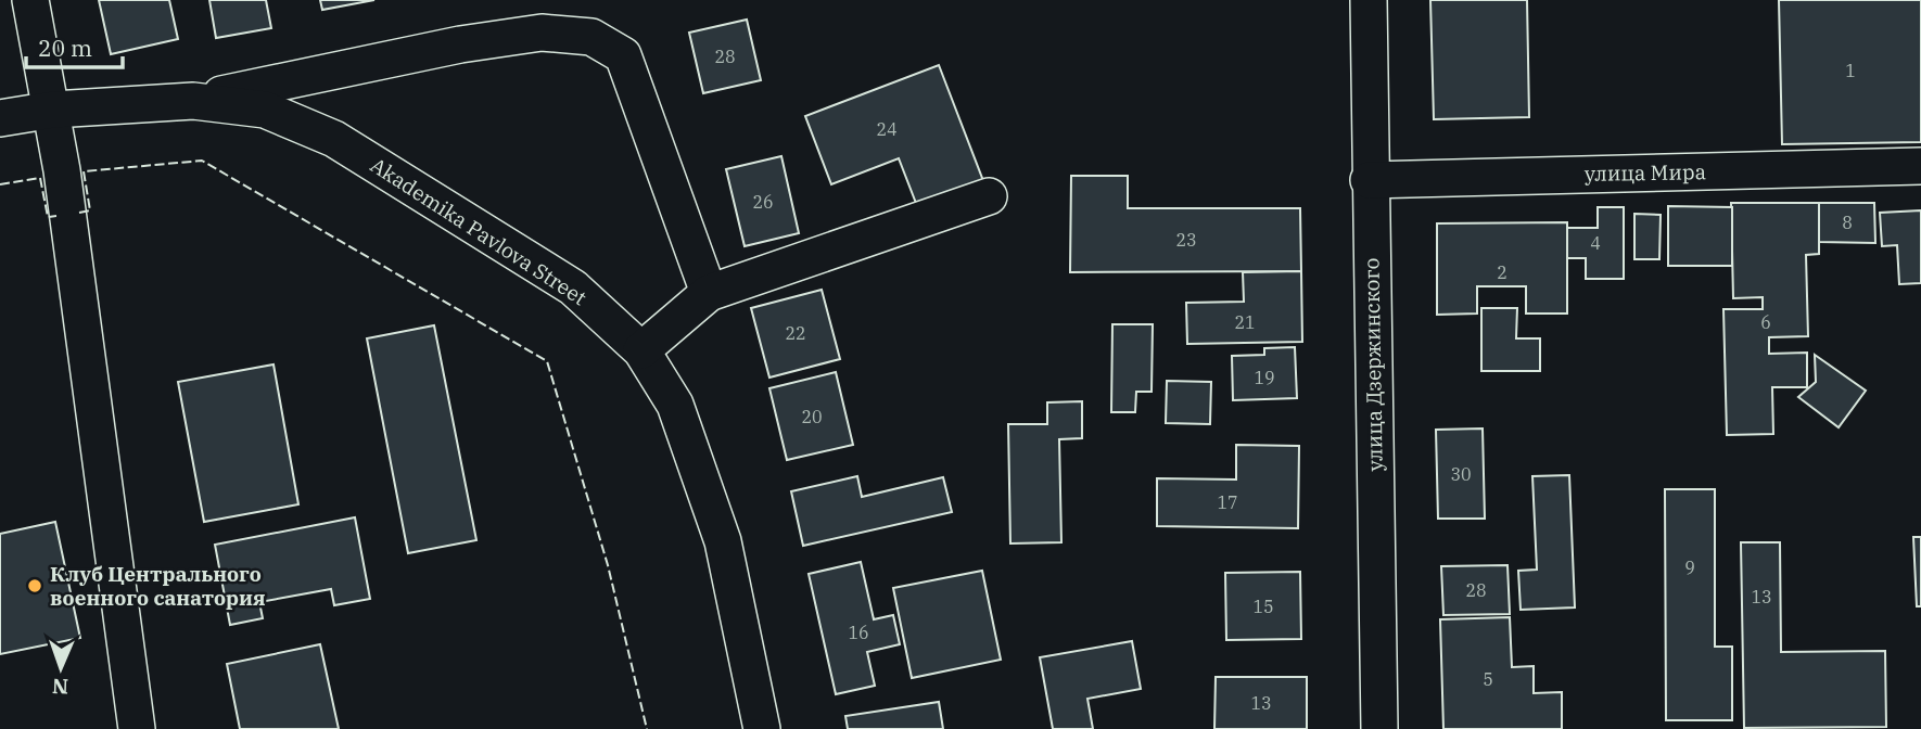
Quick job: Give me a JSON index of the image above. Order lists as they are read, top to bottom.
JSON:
{
  "streets": {
    "street": ["улица Мира", "Akademika Pavlova Street", "улица Дзержинского"]
  },
  "crossings": [
    ["улица Мира", "улица Дзержинского"]
  ],
  "places": ["Клуб Центрального военного санатория"],
  "house_numbers": [
    "28",
    "1",
    "24",
    "26",
    "8",
    "23",
    "4",
    "2",
    "21",
    "6",
    "22",
    "19",
    "20",
    "30",
    "17",
    "9",
    "28",
    "13",
    "15",
    "16",
    "5",
    "13"
  ],
  "scale_bar": "20 m",
  "north": "bottom"
}
